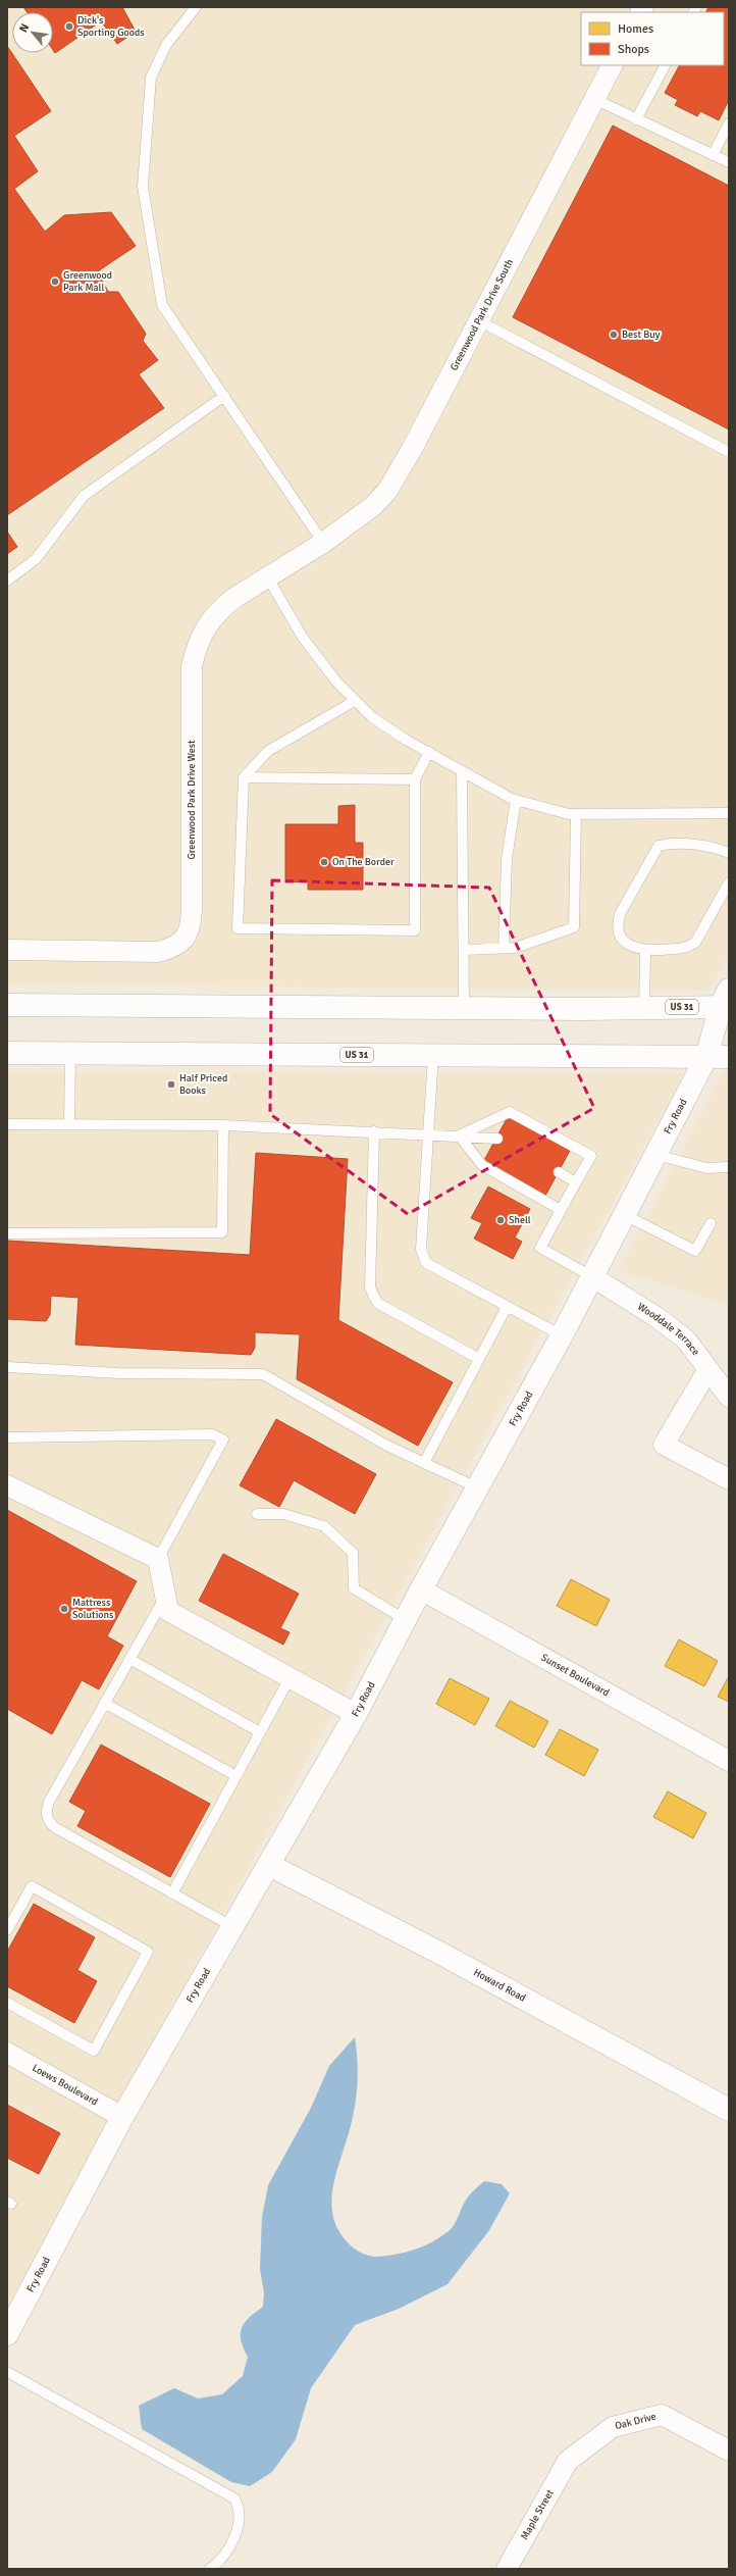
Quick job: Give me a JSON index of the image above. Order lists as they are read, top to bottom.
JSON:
{
  "streets": {
    "street": [
      "Greenwood Park Drive South",
      "Greenwood Park Drive West",
      "US 31",
      "Fry Road",
      "Wooddale Terrace",
      "Sunset Boulevard",
      "Howard Road",
      "Loews Boulevard",
      "Oak Drive",
      "Maple Street"
    ]
  },
  "crossings": [
    ["Greenwood Park Drive South", "Greenwood Park Drive West"],
    ["US 31", "Fry Road"],
    ["Fry Road", "Wooddale Terrace"],
    ["Fry Road", "Sunset Boulevard"],
    ["Fry Road", "Howard Road"],
    ["Fry Road", "Loews Boulevard"],
    ["Oak Drive", "Maple Street"]
  ],
  "places": [
    "Dick's Sporting Goods",
    "Greenwood Park Mall",
    "Best Buy",
    "On The Border",
    "Half Priced Books",
    "Shell",
    "Mattress Solutions"
  ],
  "legend": ["Homes", "Shops"],
  "north": "top left"
}
